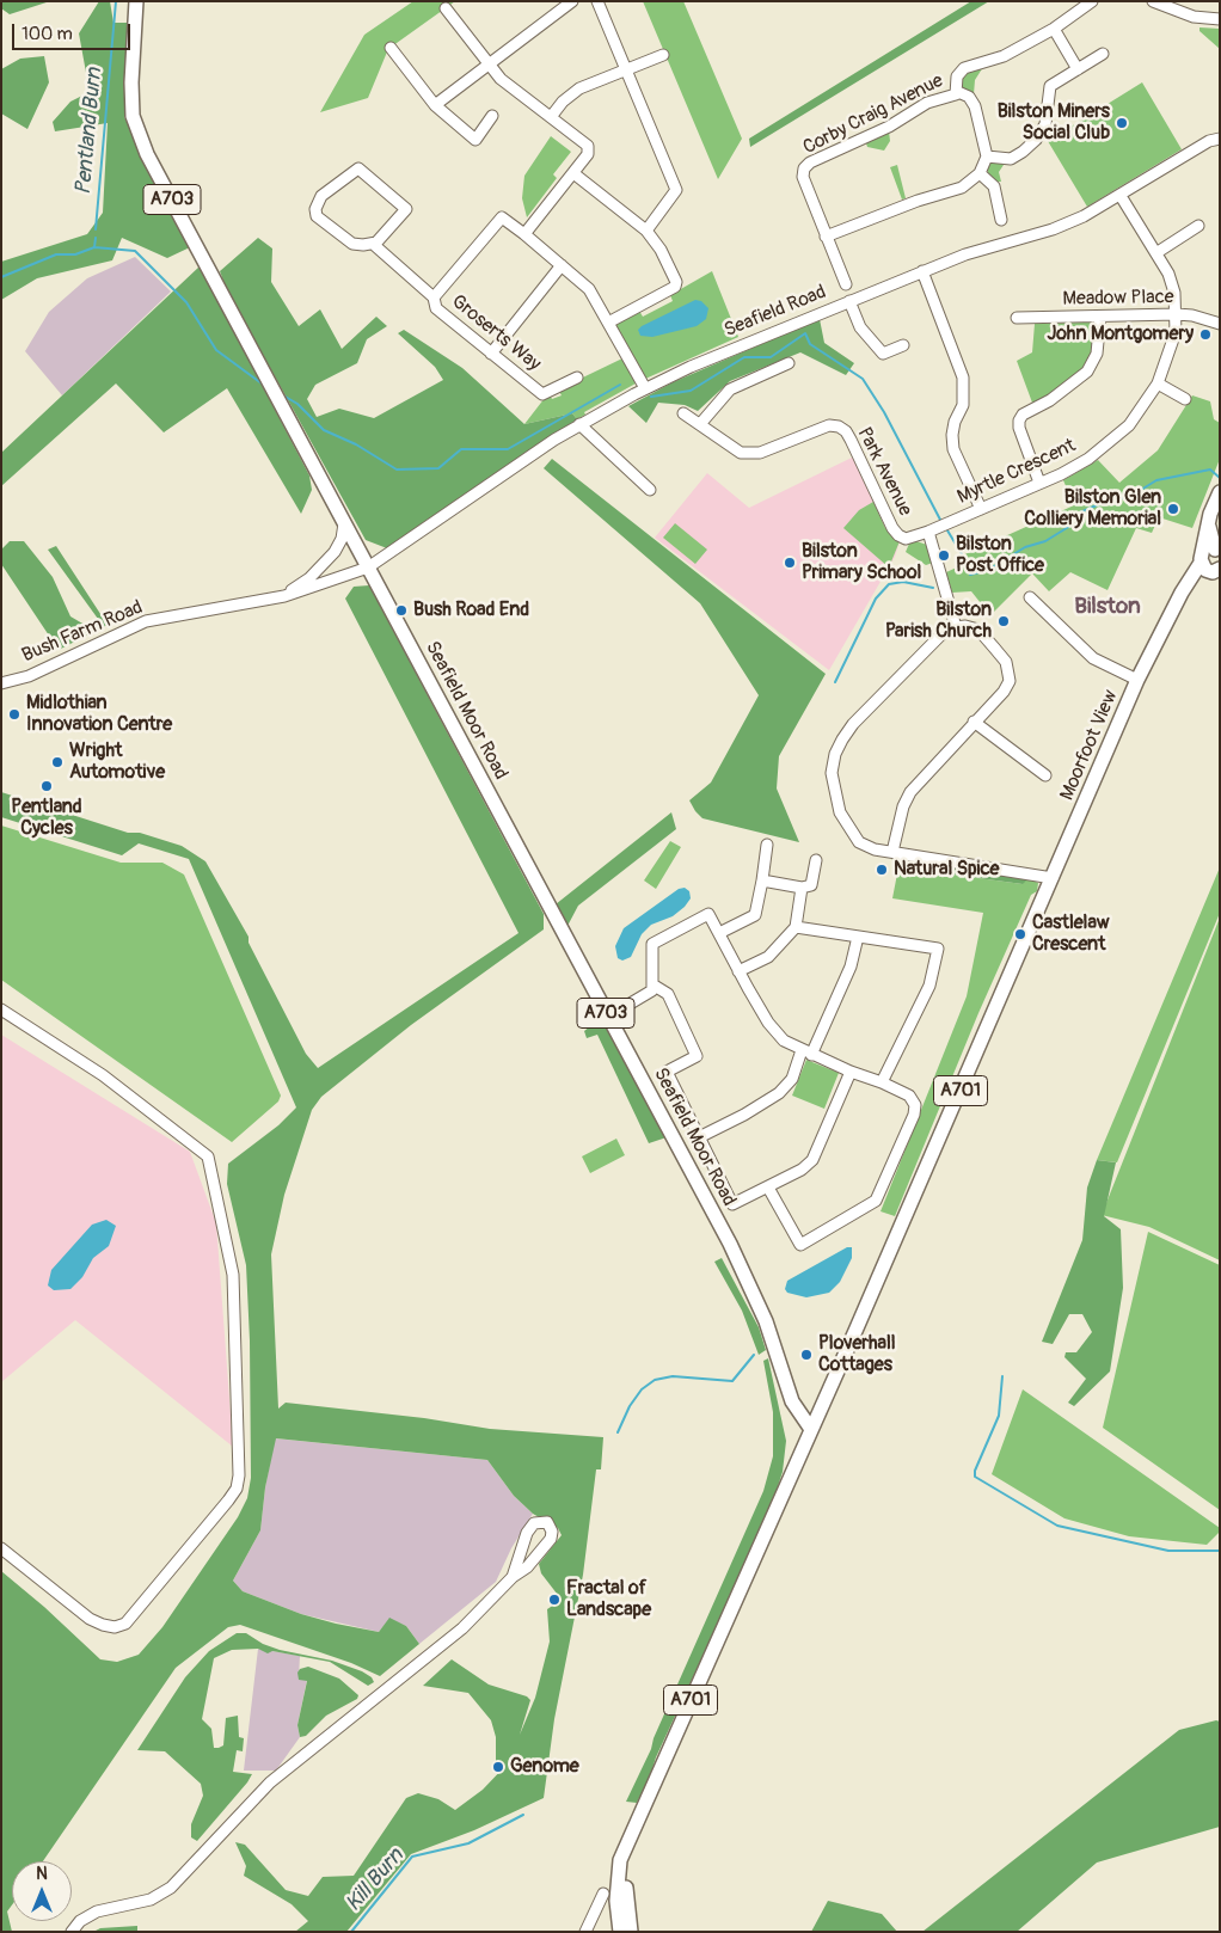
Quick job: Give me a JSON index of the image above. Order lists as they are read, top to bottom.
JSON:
{
  "streets": {
    "main road": [
      "A703",
      "Seafield Moor Road",
      "Moorfoot View",
      "A701"
    ],
    "street": [
      "Corby Craig Avenue",
      "Meadow Place",
      "Seafield Road",
      "Groserts Way",
      "Park Avenue",
      "Myrtle Crescent",
      "Bush Farm Road"
    ]
  },
  "crossings": [
    ["Meadow Place", "Myrtle Crescent"],
    ["Seafield Road", "Myrtle Crescent"],
    ["Seafield Road", "Bush Farm Road"],
    ["Seafield Road", "Seafield Moor Road"],
    ["Park Avenue", "Myrtle Crescent"],
    ["Bush Farm Road", "Seafield Moor Road"],
    ["Seafield Moor Road", "Moorfoot View"],
    ["Seafield Moor Road", "A701"],
    ["Moorfoot View", "A701"]
  ],
  "districts": ["Bilston"],
  "water": ["Pentland Burn", "Kill Burn"],
  "places": [
    "Bilston Miners Social Club",
    "John Montgomery",
    "Bilston Glen Colliery Memorial",
    "Bilston Post Office",
    "Bilston Primary School",
    "Bush Road End",
    "Bilston Parish Church",
    "Midlothian Innovation Centre",
    "Wright Automotive",
    "Pentland Cycles",
    "Natural Spice",
    "Castlelaw Crescent",
    "Ploverhall Cottages",
    "Fractal of Landscape",
    "Genome"
  ],
  "scale_bar": "100 m",
  "north": "top"
}
